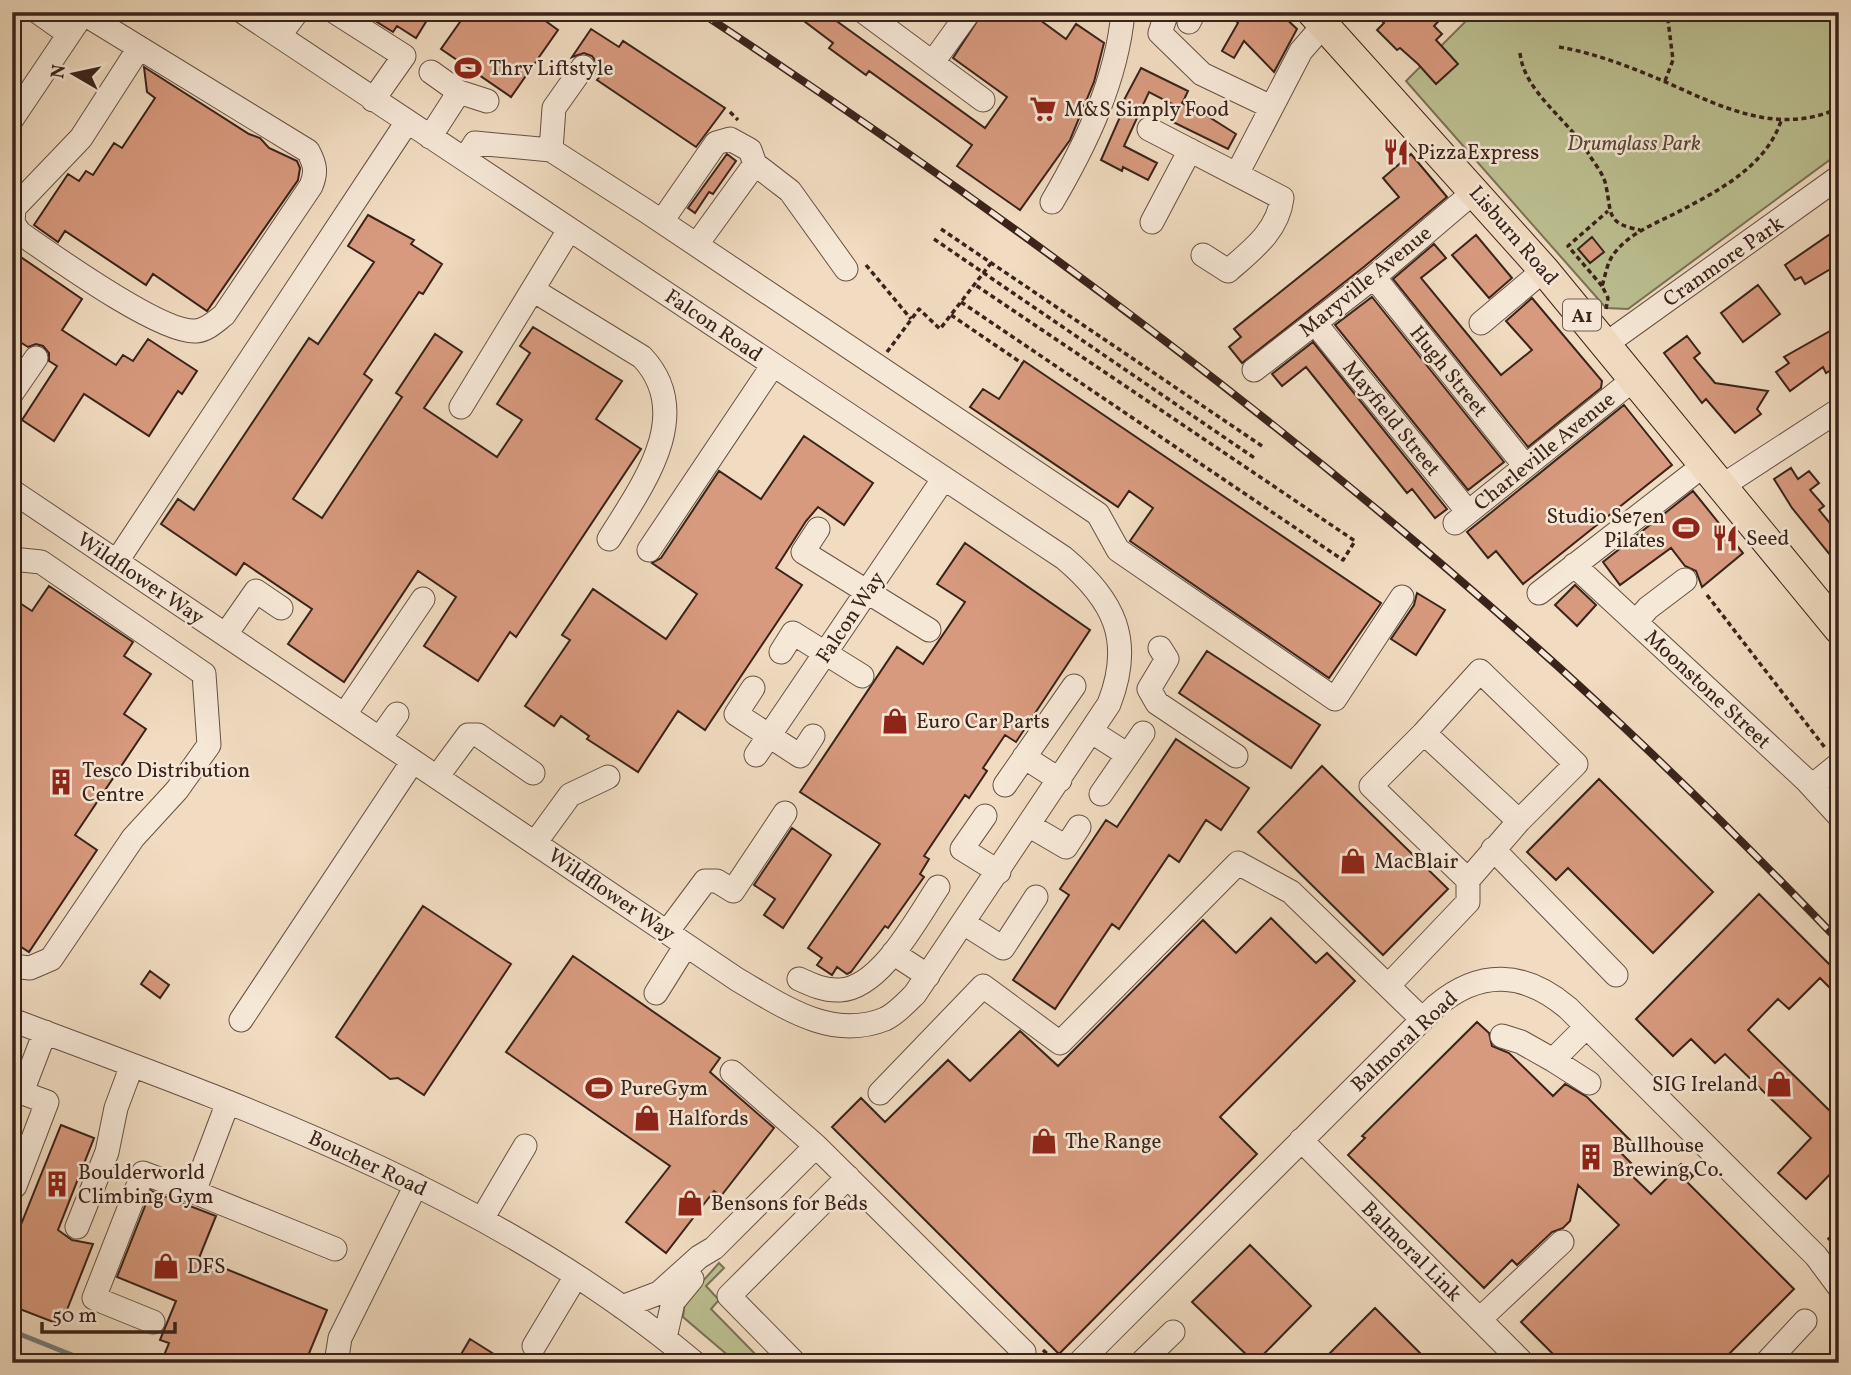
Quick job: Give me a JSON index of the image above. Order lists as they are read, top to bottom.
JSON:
{
  "streets": {
    "main road": ["Lisburn Road", "A1"],
    "street": [
      "Cranmore Park",
      "Maryville Avenue",
      "Falcon Road",
      "Hugh Street",
      "Mayfield Street",
      "Charleville Avenue",
      "Wildflower Way",
      "Falcon Way",
      "Moonstone Street",
      "Balmoral Road",
      "Boucher Road",
      "Balmoral Link"
    ]
  },
  "crossings": [
    ["Lisburn Road", "Cranmore Park"],
    ["Lisburn Road", "Maryville Avenue"],
    ["Lisburn Road", "Charleville Avenue"],
    ["Maryville Avenue", "Hugh Street"],
    ["Maryville Avenue", "Mayfield Street"],
    ["Falcon Road", "Wildflower Way"],
    ["Falcon Road", "Falcon Way"],
    ["Hugh Street", "Charleville Avenue"],
    ["Mayfield Street", "Charleville Avenue"],
    ["Balmoral Road", "Balmoral Link"]
  ],
  "parks": ["Drumglass Park"],
  "places": {
    "sports": ["Thrv Liftstyle", "Studio Se7en Pilates", "PureGym"],
    "supermarket": ["M&S Simply Food"],
    "restaurant": ["PizzaExpress", "Seed"],
    "shop": [
      "Euro Car Parts",
      "MacBlair",
      "SIG Ireland",
      "Halfords",
      "The Range",
      "Bensons for Beds",
      "DFS"
    ],
    "building": ["Tesco Distribution Centre", "Bullhouse Brewing Co.", "Boulderworld Climbing Gym"]
  },
  "scale_bar": "50 m",
  "north": "left"
}
